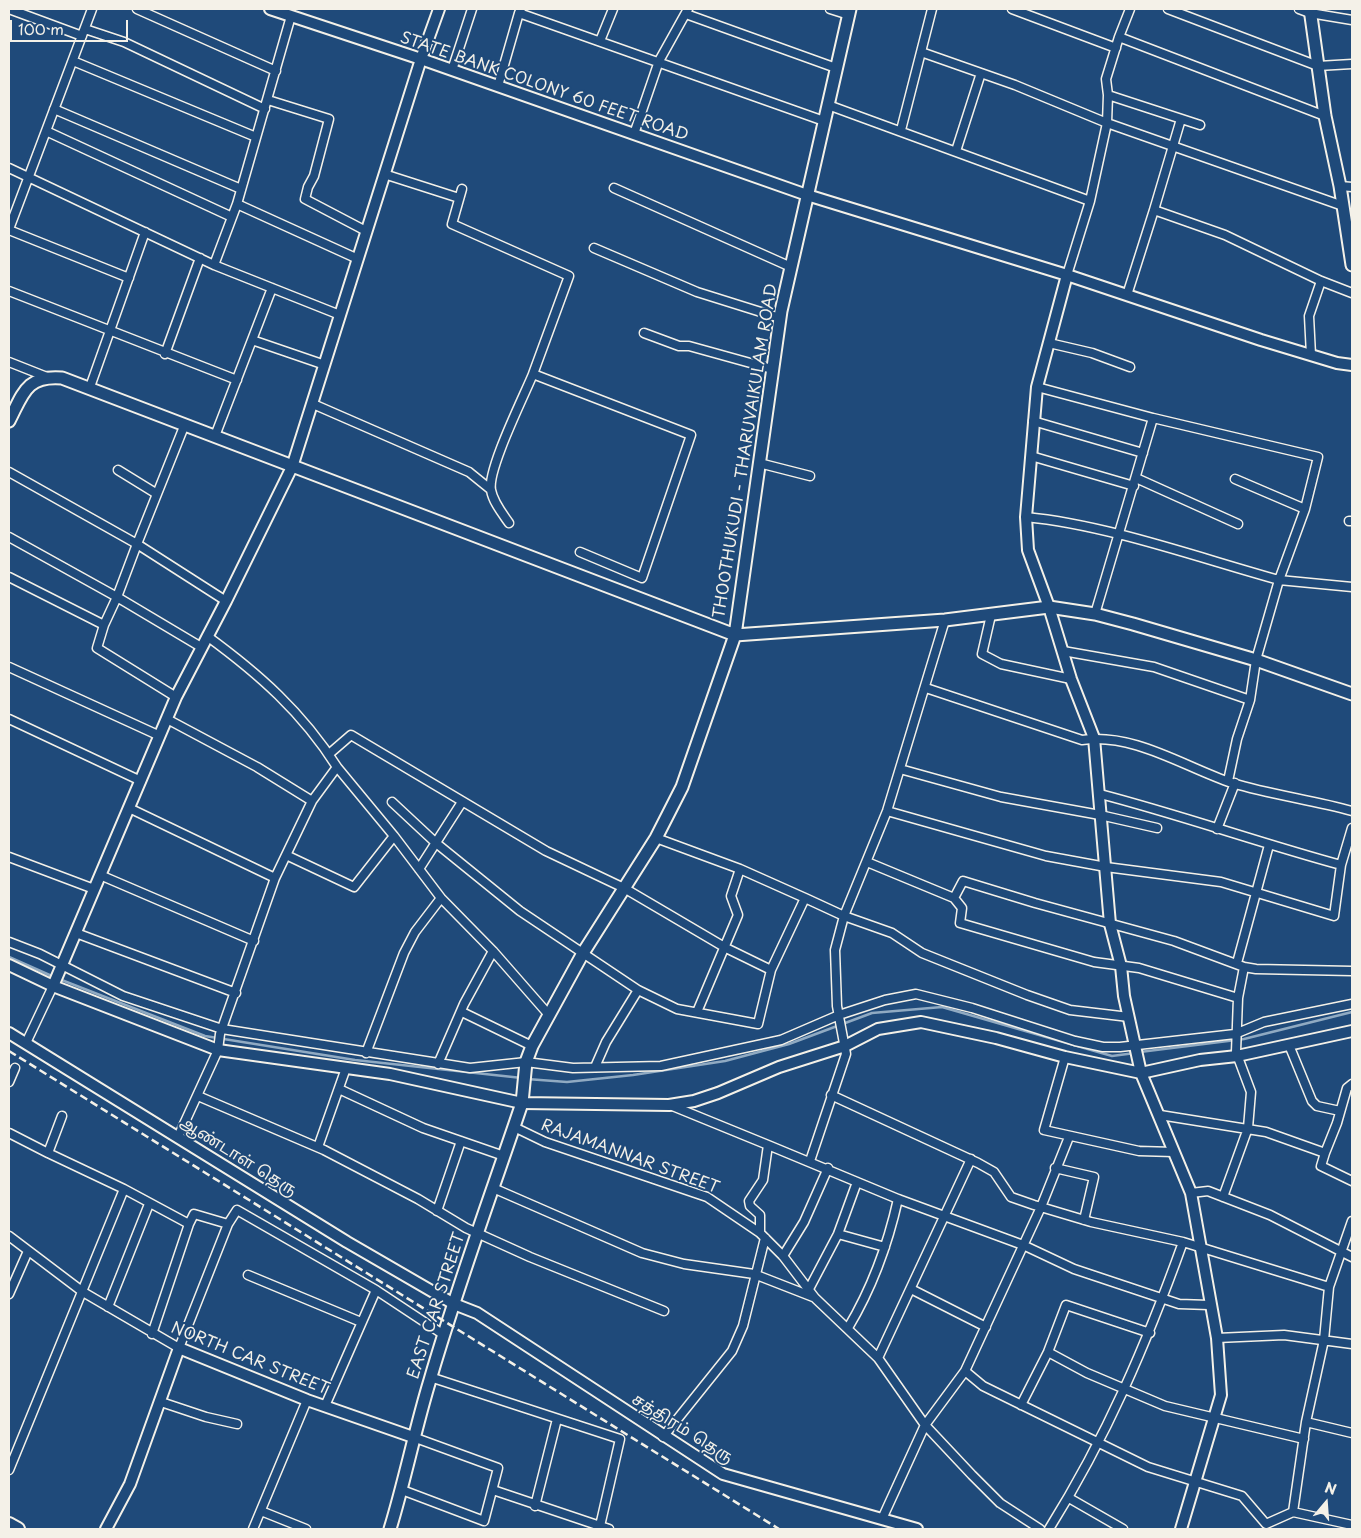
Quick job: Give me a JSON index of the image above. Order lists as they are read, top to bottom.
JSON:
{
  "streets": {
    "main road": ["THOOTHUKUDI - THARUVAIKULAM ROAD", "EAST CAR STREET"],
    "street": [
      "STATE BANK COLONY 60 FEET ROAD",
      "ஆண்டாள் தெரு",
      "RAJAMANNAR STREET",
      "NORTH CAR STREET",
      "சத்திரம் தெரு"
    ]
  },
  "crossings": [
    ["STATE BANK COLONY 60 FEET ROAD", "THOOTHUKUDI - THARUVAIKULAM ROAD"],
    ["THOOTHUKUDI - THARUVAIKULAM ROAD", "EAST CAR STREET"],
    ["ஆண்டாள் தெரு", "EAST CAR STREET"],
    ["ஆண்டாள் தெரு", "சத்திரம் தெரு"],
    ["RAJAMANNAR STREET", "EAST CAR STREET"],
    ["EAST CAR STREET", "NORTH CAR STREET"],
    ["EAST CAR STREET", "சத்திரம் தெரு"]
  ],
  "scale_bar": "100 m",
  "north": "top"
}
